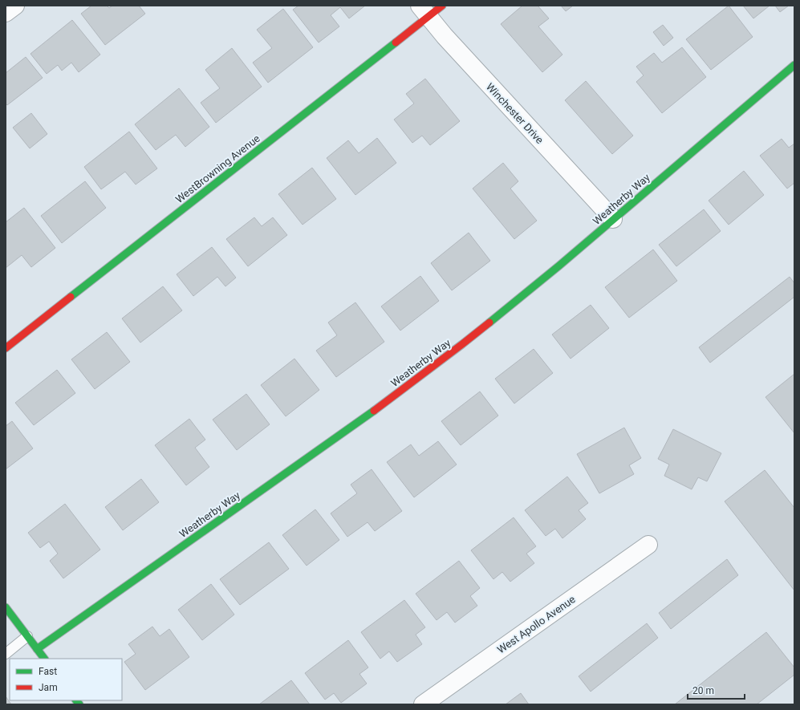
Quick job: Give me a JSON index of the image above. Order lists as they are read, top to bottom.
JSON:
{
  "streets": {
    "street": [
      "Winchester Drive",
      "WestBrowning Avenue",
      "Weatherby Way",
      "West Apollo Avenue"
    ]
  },
  "crossings": [
    ["Winchester Drive", "WestBrowning Avenue"],
    ["Winchester Drive", "Weatherby Way"]
  ],
  "legend": ["Fast", "Jam"],
  "scale_bar": "20 m"
}
